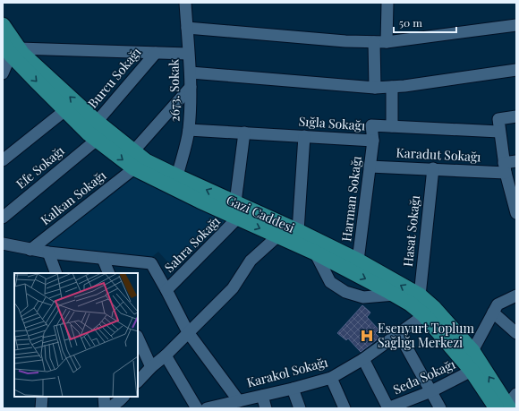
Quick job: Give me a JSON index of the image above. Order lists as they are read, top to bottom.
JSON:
{
  "streets": {
    "main road": ["Gazi Caddesi"],
    "street": [
      "Burcu Sokağı",
      "2673. Sokak",
      "Sığla Sokağı",
      "Karadut Sokağı",
      "Efe Sokağı",
      "Kalkan Sokağı",
      "Harman Sokağı",
      "Hasat Sokağı",
      "Sahra Sokağı",
      "Karakol Sokağı",
      "Seda Sokağı"
    ]
  },
  "crossings": [
    ["Burcu Sokağı", "Gazi Caddesi"],
    ["2673. Sokak", "Sığla Sokağı"],
    ["2673. Sokak", "Gazi Caddesi"],
    ["Sığla Sokağı", "Harman Sokağı"],
    ["Karadut Sokağı", "Harman Sokağı"],
    ["Karadut Sokağı", "Hasat Sokağı"],
    ["Efe Sokağı", "Gazi Caddesi"],
    ["Kalkan Sokağı", "Gazi Caddesi"],
    ["Harman Sokağı", "Gazi Caddesi"],
    ["Gazi Caddesi", "Hasat Sokağı"],
    ["Gazi Caddesi", "Sahra Sokağı"],
    ["Gazi Caddesi", "Karakol Sokağı"],
    ["Gazi Caddesi", "Seda Sokağı"]
  ],
  "places": {
    "hospital": ["Esenyurt Toplum Sağlığı Merkezi"]
  },
  "scale_bar": "50 m"
}
